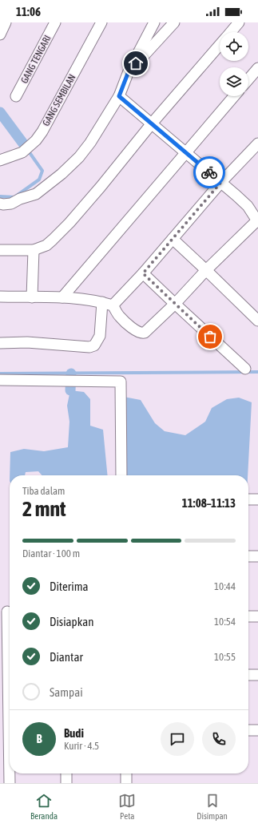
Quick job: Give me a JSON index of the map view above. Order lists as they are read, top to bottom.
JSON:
{
  "streets": {
    "street": ["GANG TENGARI", "GANG SEMBILAN"]
  },
  "page": {
    "status": "11:06",
    "heading": ["2 mnt", "Tiba dalam", "11:08–11:13"],
    "panel": ["Budi", "Kurir · 4.5"],
    "bar": "Diantar · 100 m",
    "list": [
      ["Diterima", "10:44"],
      ["Disiapkan", "10:54"],
      ["Diantar", "10:55"],
      "Sampai"
    ],
    "round": "B",
    "tabs": ["Beranda", "Peta", "Disimpan"]
  }
}
